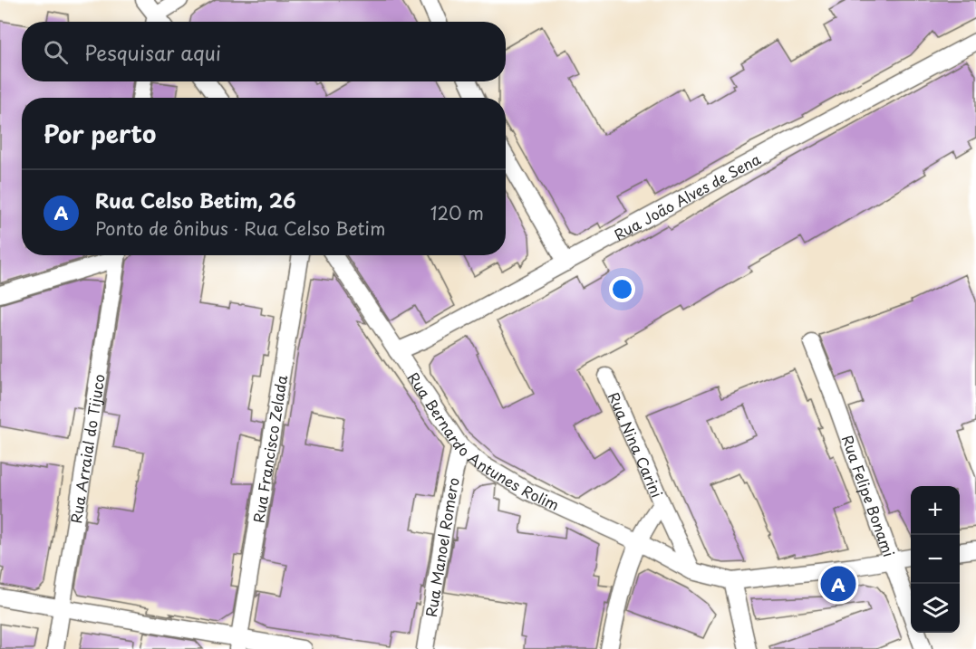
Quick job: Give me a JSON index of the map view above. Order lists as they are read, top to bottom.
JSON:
{
  "streets": {
    "street": [
      "Rua João Alves de Sena",
      "Rua Bernardo Antunes Rolim",
      "Rua Nina Carini",
      "Rua Arraial do Tijuco",
      "Rua Francisco Zelada",
      "Rua Felipe Bonami",
      "Rua Manoel Romero"
    ]
  },
  "crossings": [
    ["Rua João Alves de Sena", "Rua Bernardo Antunes Rolim"],
    ["Rua Bernardo Antunes Rolim", "Rua Nina Carini"],
    ["Rua Bernardo Antunes Rolim", "Rua Manoel Romero"]
  ],
  "page": {
    "search": "Pesquisar aqui",
    "heading": "Por perto",
    "list": [
      {
        "mark": "A",
        "name": "Rua Celso Betim, 26",
        "note": "Ponto de ônibus · Rua Celso Betim",
        "value": "120 m"
      }
    ],
    "map_buttons": ["+", "−"],
    "pins": "A"
  }
}
